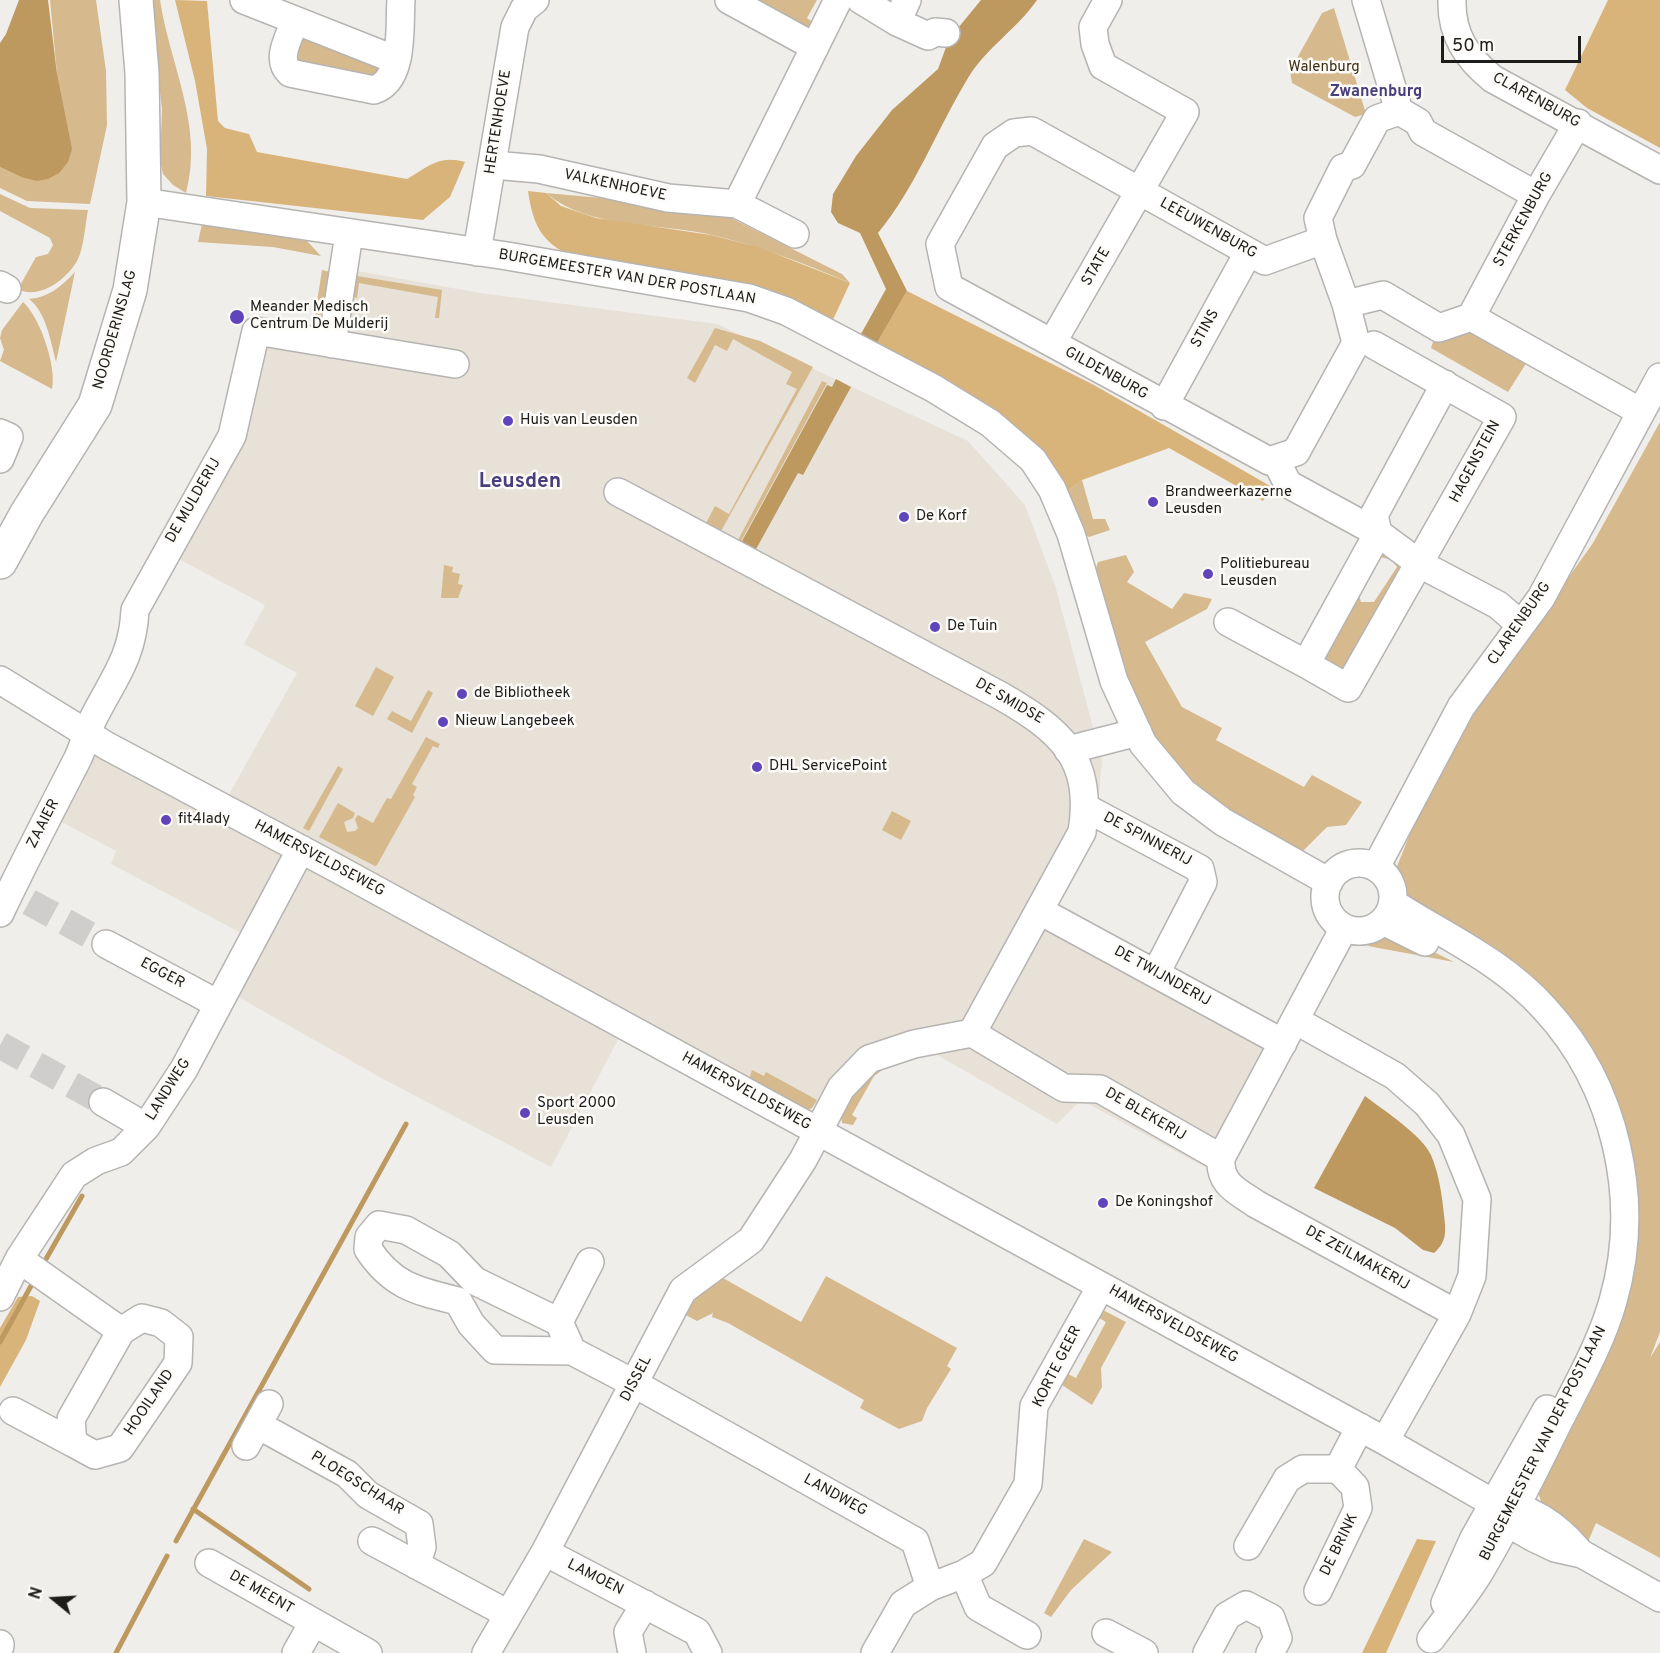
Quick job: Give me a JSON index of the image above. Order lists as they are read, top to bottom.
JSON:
{
  "streets": {
    "main road": ["NOORDERINSLAG"],
    "street": [
      "CLARENBURG",
      "HERTENHOEVE",
      "VALKENHOEVE",
      "STERKENBURG",
      "LEEUWENBURG",
      "STATE",
      "BURGEMEESTER VAN DER POSTLAAN",
      "STINS",
      "GILDENBURG",
      "HAGENSTEIN",
      "DE MULDERIJ",
      "DE SMIDSE",
      "ZAAIER",
      "DE SPINNERIJ",
      "HAMERSVELDSEWEG",
      "EGGER",
      "DE TWIJNDERIJ",
      "LANDWEG",
      "DE BLEKERIJ",
      "DE ZEILMAKERIJ",
      "KORTE GEER",
      "DISSEL",
      "HOOILAND",
      "PLOEGSCHAAR",
      "DE BRINK",
      "LAMOEN",
      "DE MEENT"
    ]
  },
  "crossings": [
    ["CLARENBURG", "STERKENBURG"],
    ["CLARENBURG", "BURGEMEESTER VAN DER POSTLAAN"],
    ["HERTENHOEVE", "VALKENHOEVE"],
    ["HERTENHOEVE", "BURGEMEESTER VAN DER POSTLAAN"],
    ["LEEUWENBURG", "STATE"],
    ["LEEUWENBURG", "STINS"],
    ["LEEUWENBURG", "GILDENBURG"],
    ["STATE", "GILDENBURG"],
    ["BURGEMEESTER VAN DER POSTLAAN", "NOORDERINSLAG"],
    ["BURGEMEESTER VAN DER POSTLAAN", "HAMERSVELDSEWEG"],
    ["STINS", "GILDENBURG"],
    ["DE MULDERIJ", "ZAAIER"],
    ["DE MULDERIJ", "HAMERSVELDSEWEG"],
    ["DE SMIDSE", "DE SPINNERIJ"],
    ["DE SMIDSE", "DE TWIJNDERIJ"],
    ["DE SMIDSE", "DE BLEKERIJ"],
    ["ZAAIER", "HAMERSVELDSEWEG"],
    ["DE SPINNERIJ", "DE TWIJNDERIJ"],
    ["HAMERSVELDSEWEG", "LANDWEG"],
    ["HAMERSVELDSEWEG", "KORTE GEER"],
    ["HAMERSVELDSEWEG", "DISSEL"],
    ["EGGER", "LANDWEG"],
    ["LANDWEG", "KORTE GEER"],
    ["LANDWEG", "DISSEL"],
    ["DE BLEKERIJ", "DE ZEILMAKERIJ"],
    ["DISSEL", "LAMOEN"]
  ],
  "districts": ["Zwanenburg", "Leusden"],
  "parks": ["Walenburg"],
  "places": [
    "Meander Medisch Centrum De Mulderij",
    "Huis van Leusden",
    "Brandweerkazerne Leusden",
    "De Korf",
    "Politiebureau Leusden",
    "De Tuin",
    "de Bibliotheek",
    "Nieuw Langebeek",
    "DHL ServicePoint",
    "fit4lady",
    "Sport 2000 Leusden",
    "De Koningshof"
  ],
  "scale_bar": "50 m",
  "north": "left"
}
